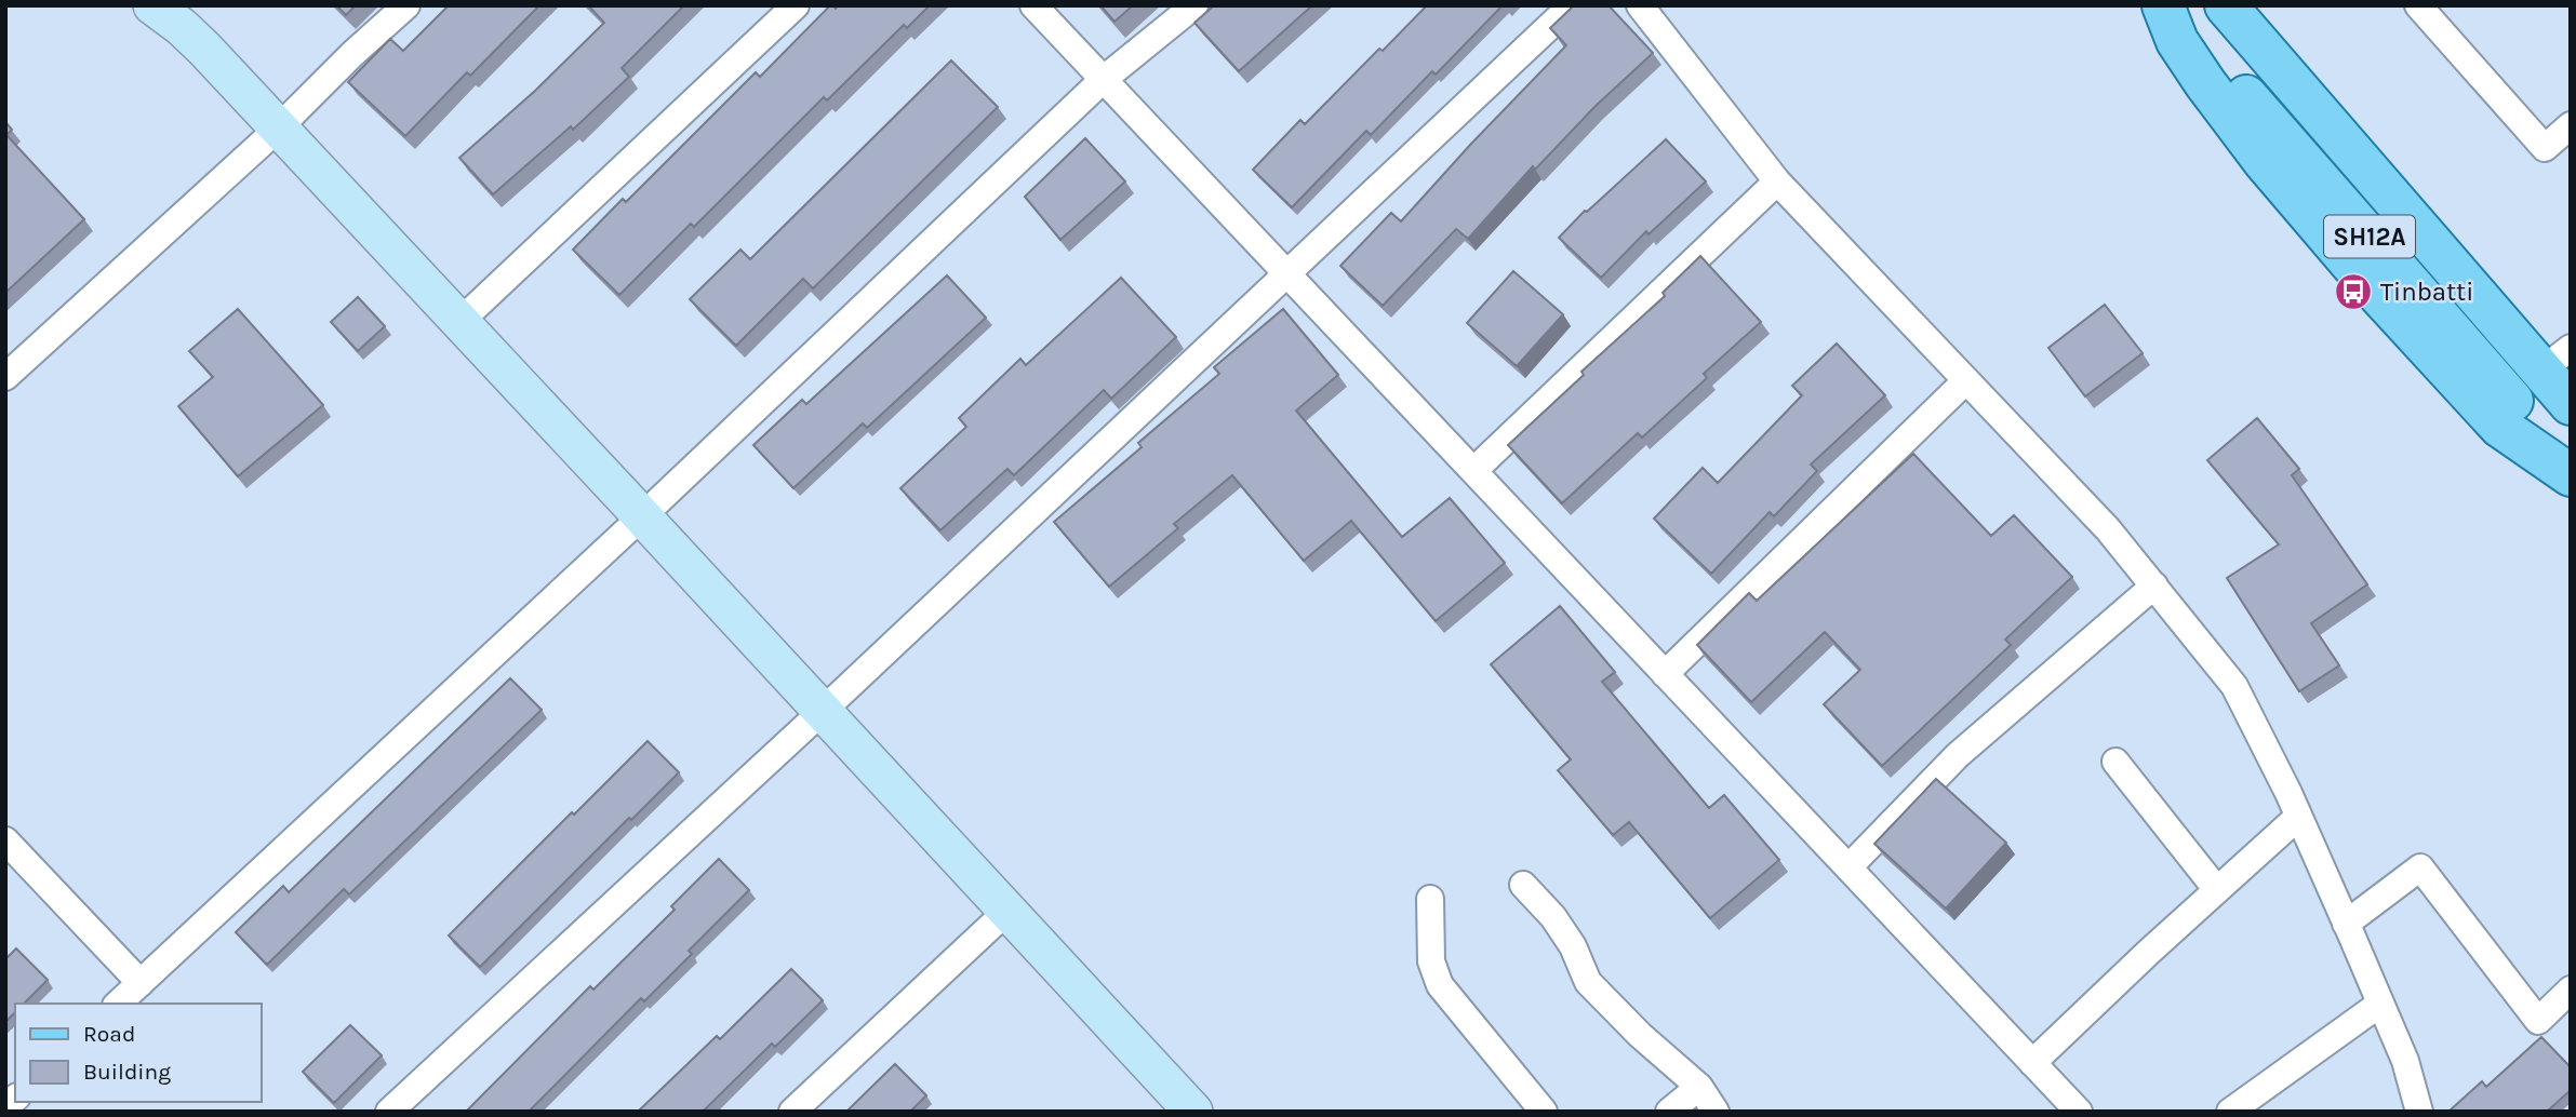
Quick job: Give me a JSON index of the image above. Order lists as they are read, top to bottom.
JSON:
{
  "streets": {
    "main road": ["SH12A"]
  },
  "places": {
    "bus stop": ["Tinbatti"]
  },
  "legend": ["Road", "Building"]
}
